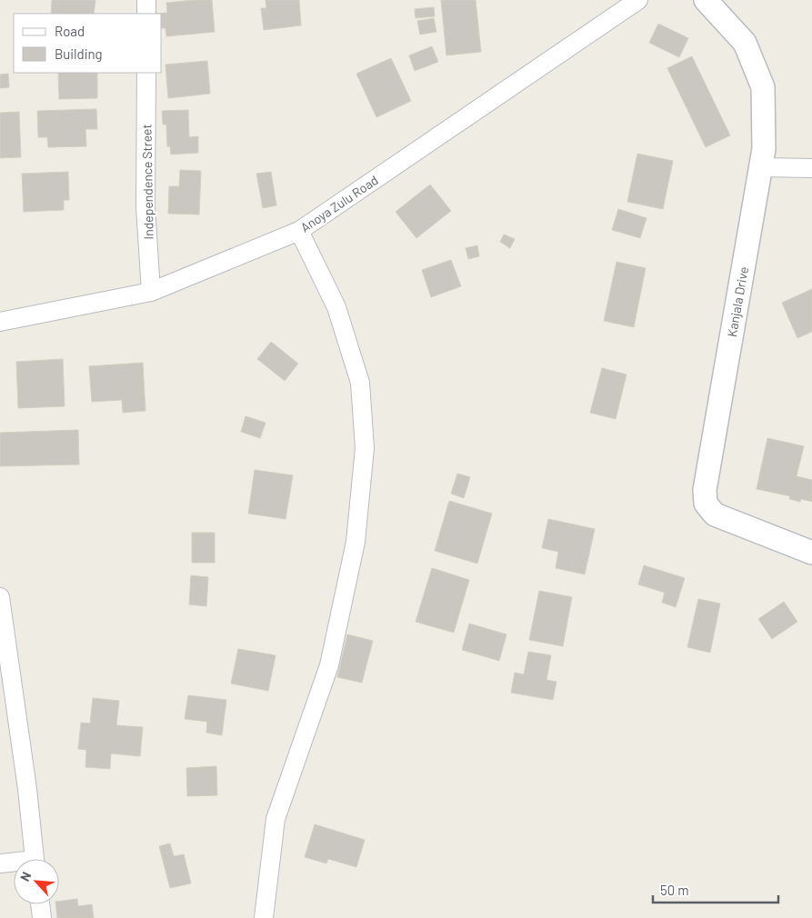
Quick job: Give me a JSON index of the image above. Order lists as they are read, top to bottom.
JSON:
{
  "streets": {
    "street": ["Independence Street", "Anoya Zulu Road", "Kanjala Drive"]
  },
  "crossings": [
    ["Independence Street", "Anoya Zulu Road"]
  ],
  "legend": ["Road", "Building"],
  "scale_bar": "50 m",
  "north": "top left"
}
